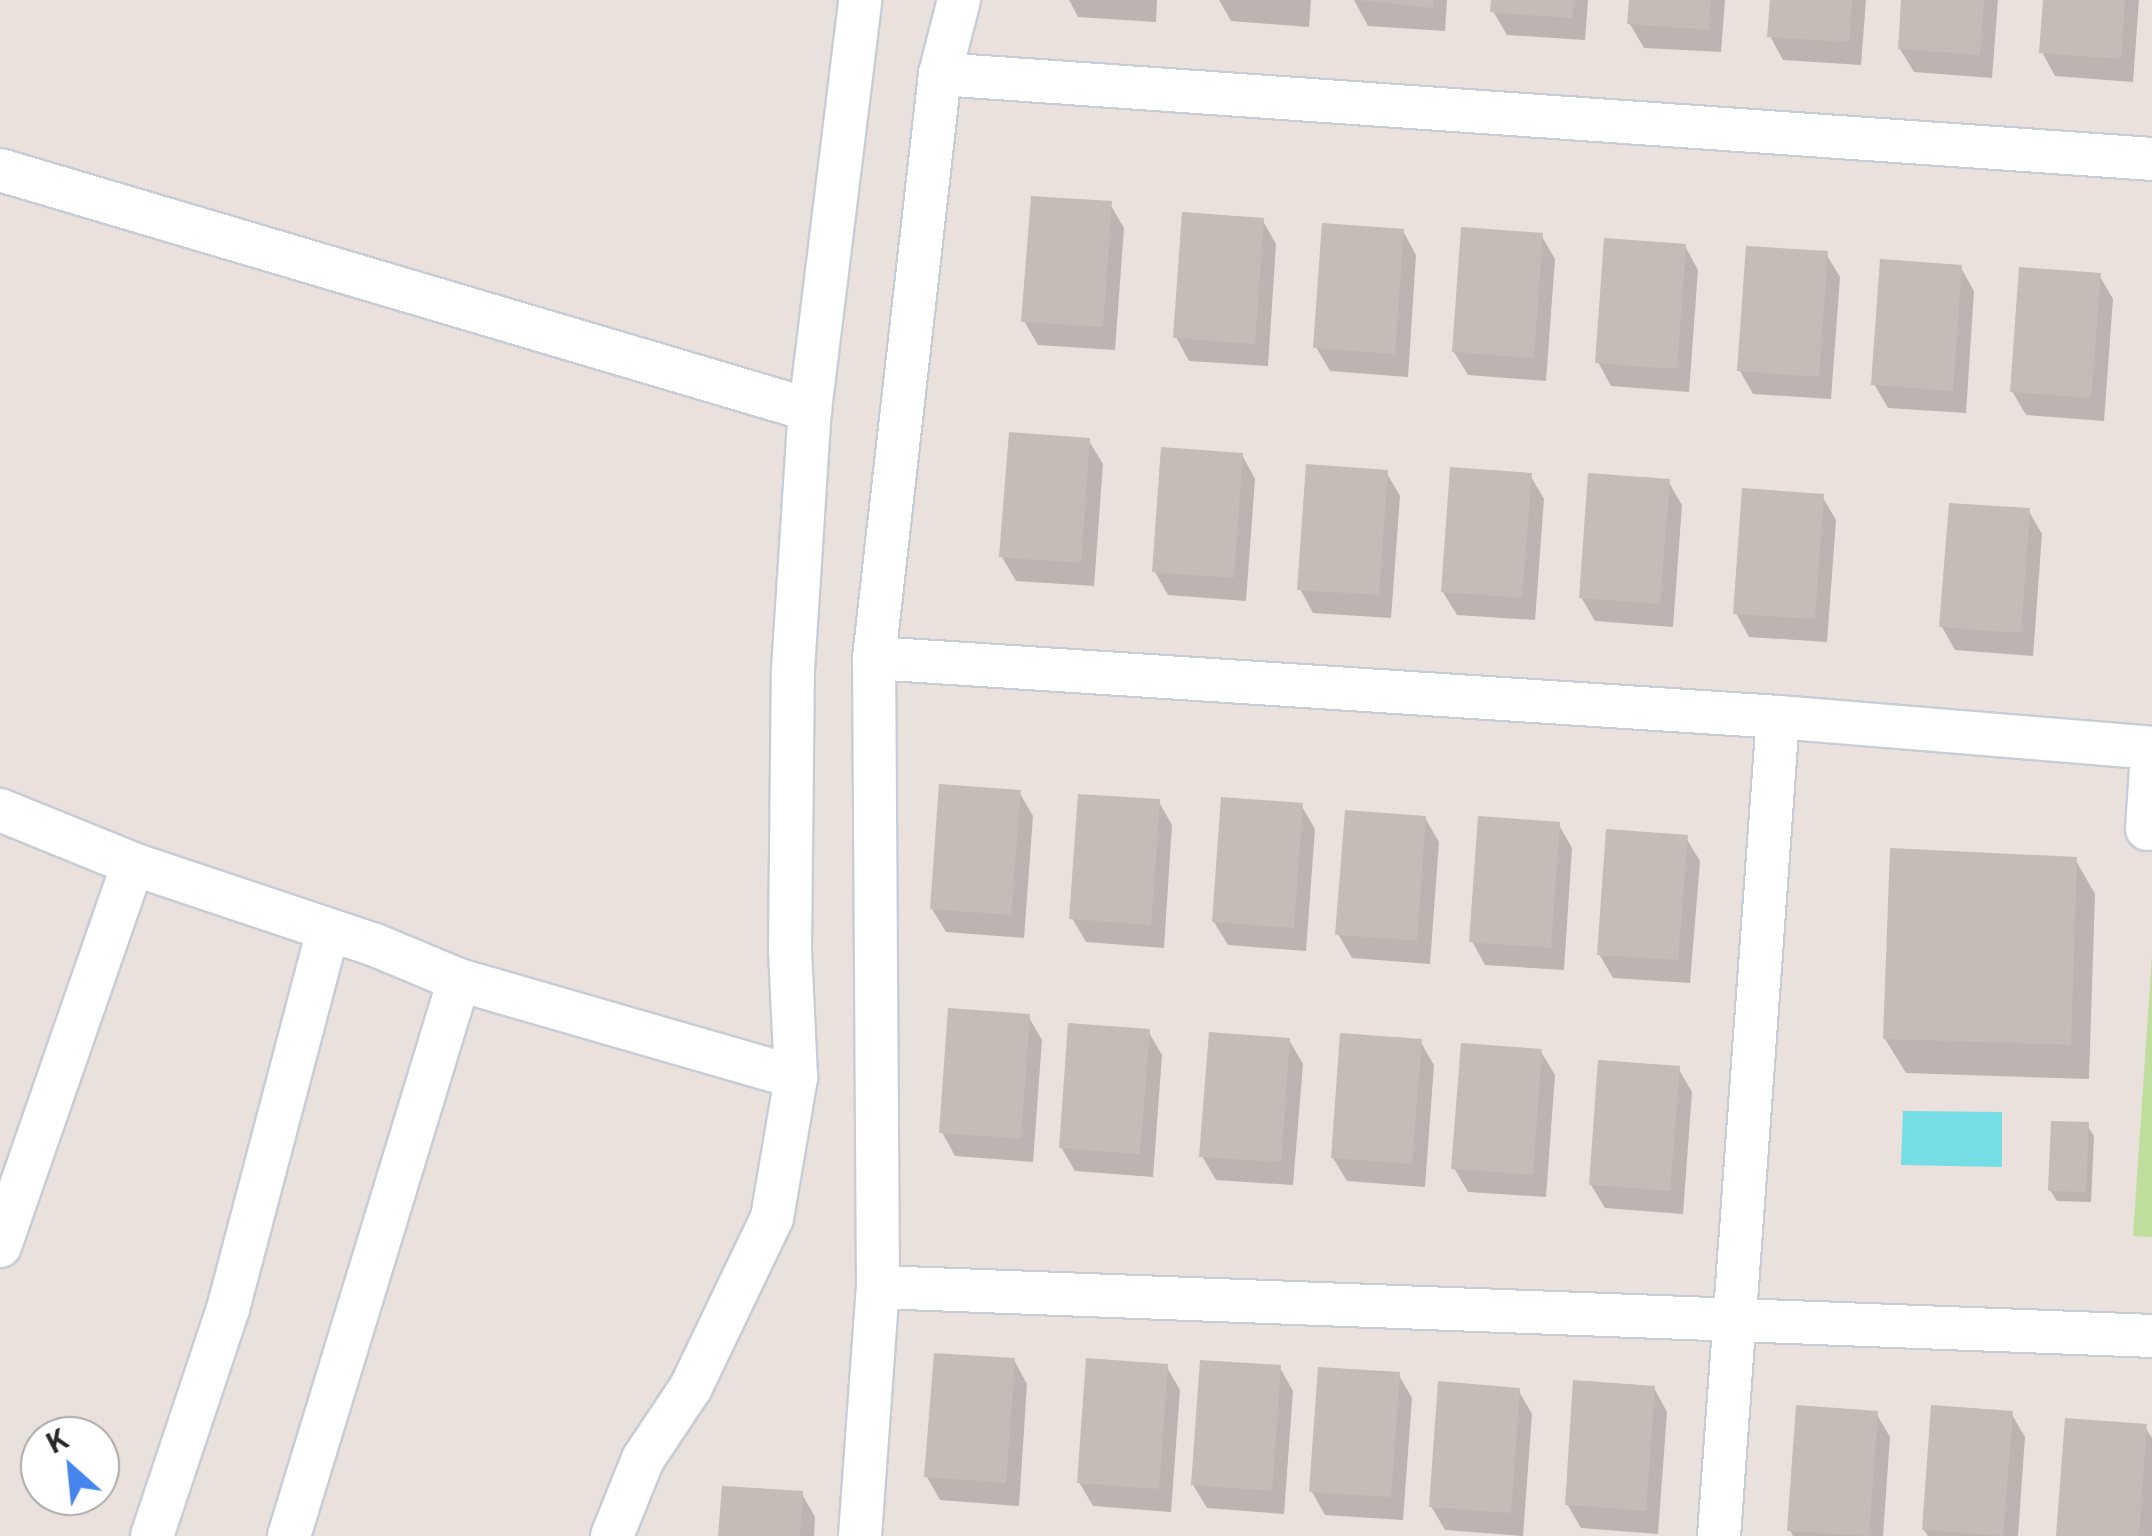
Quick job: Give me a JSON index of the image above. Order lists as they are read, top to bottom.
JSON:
{
  "north": "top left"
}
